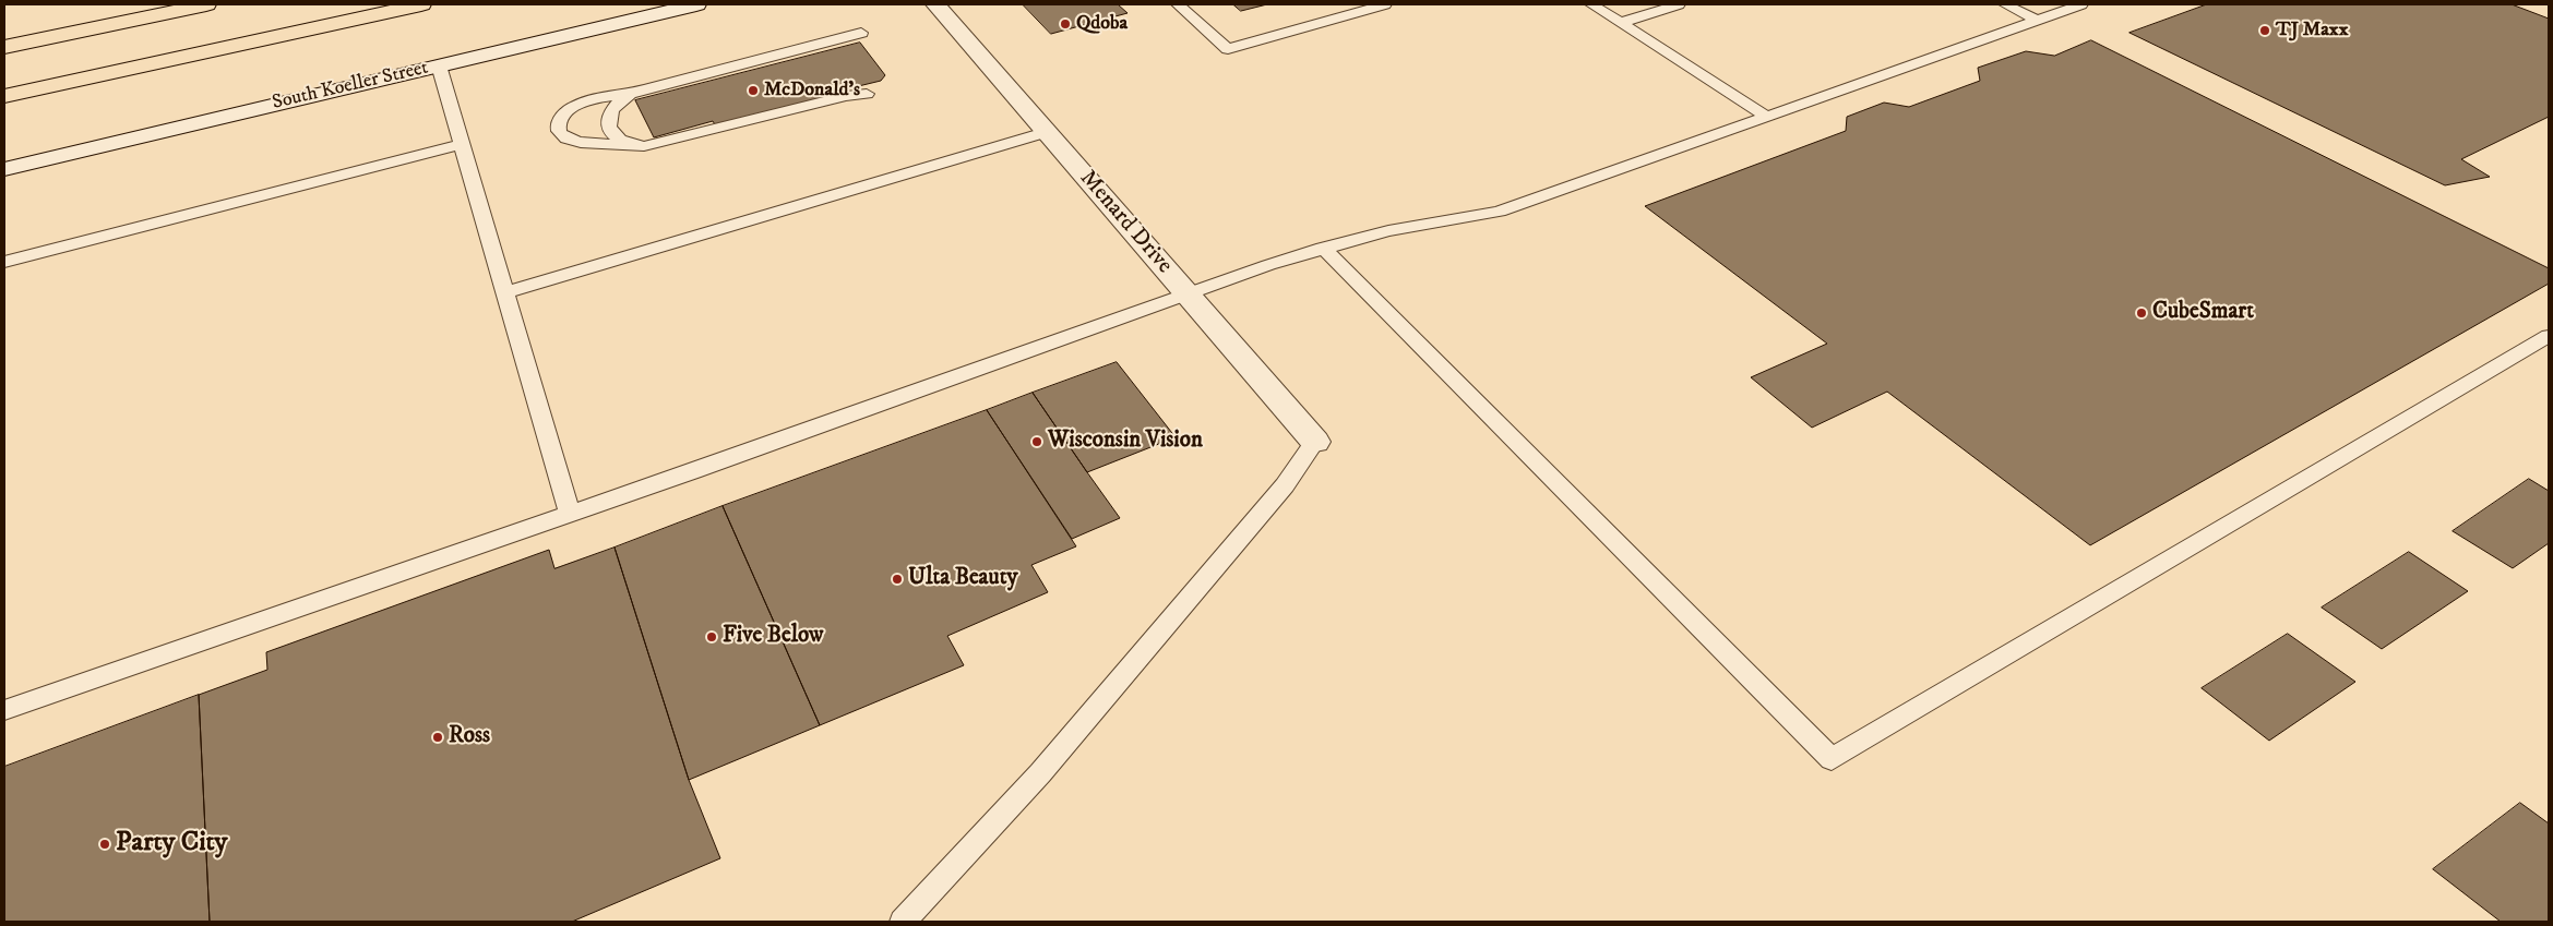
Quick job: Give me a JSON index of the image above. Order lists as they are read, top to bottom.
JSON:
{
  "streets": {
    "street": ["South Koeller Street", "Menard Drive"]
  },
  "places": [
    "Qdoba",
    "TJ Maxx",
    "McDonald's",
    "CubeSmart",
    "Wisconsin Vision",
    "Ulta Beauty",
    "Five Below",
    "Ross",
    "Party City"
  ]
}
